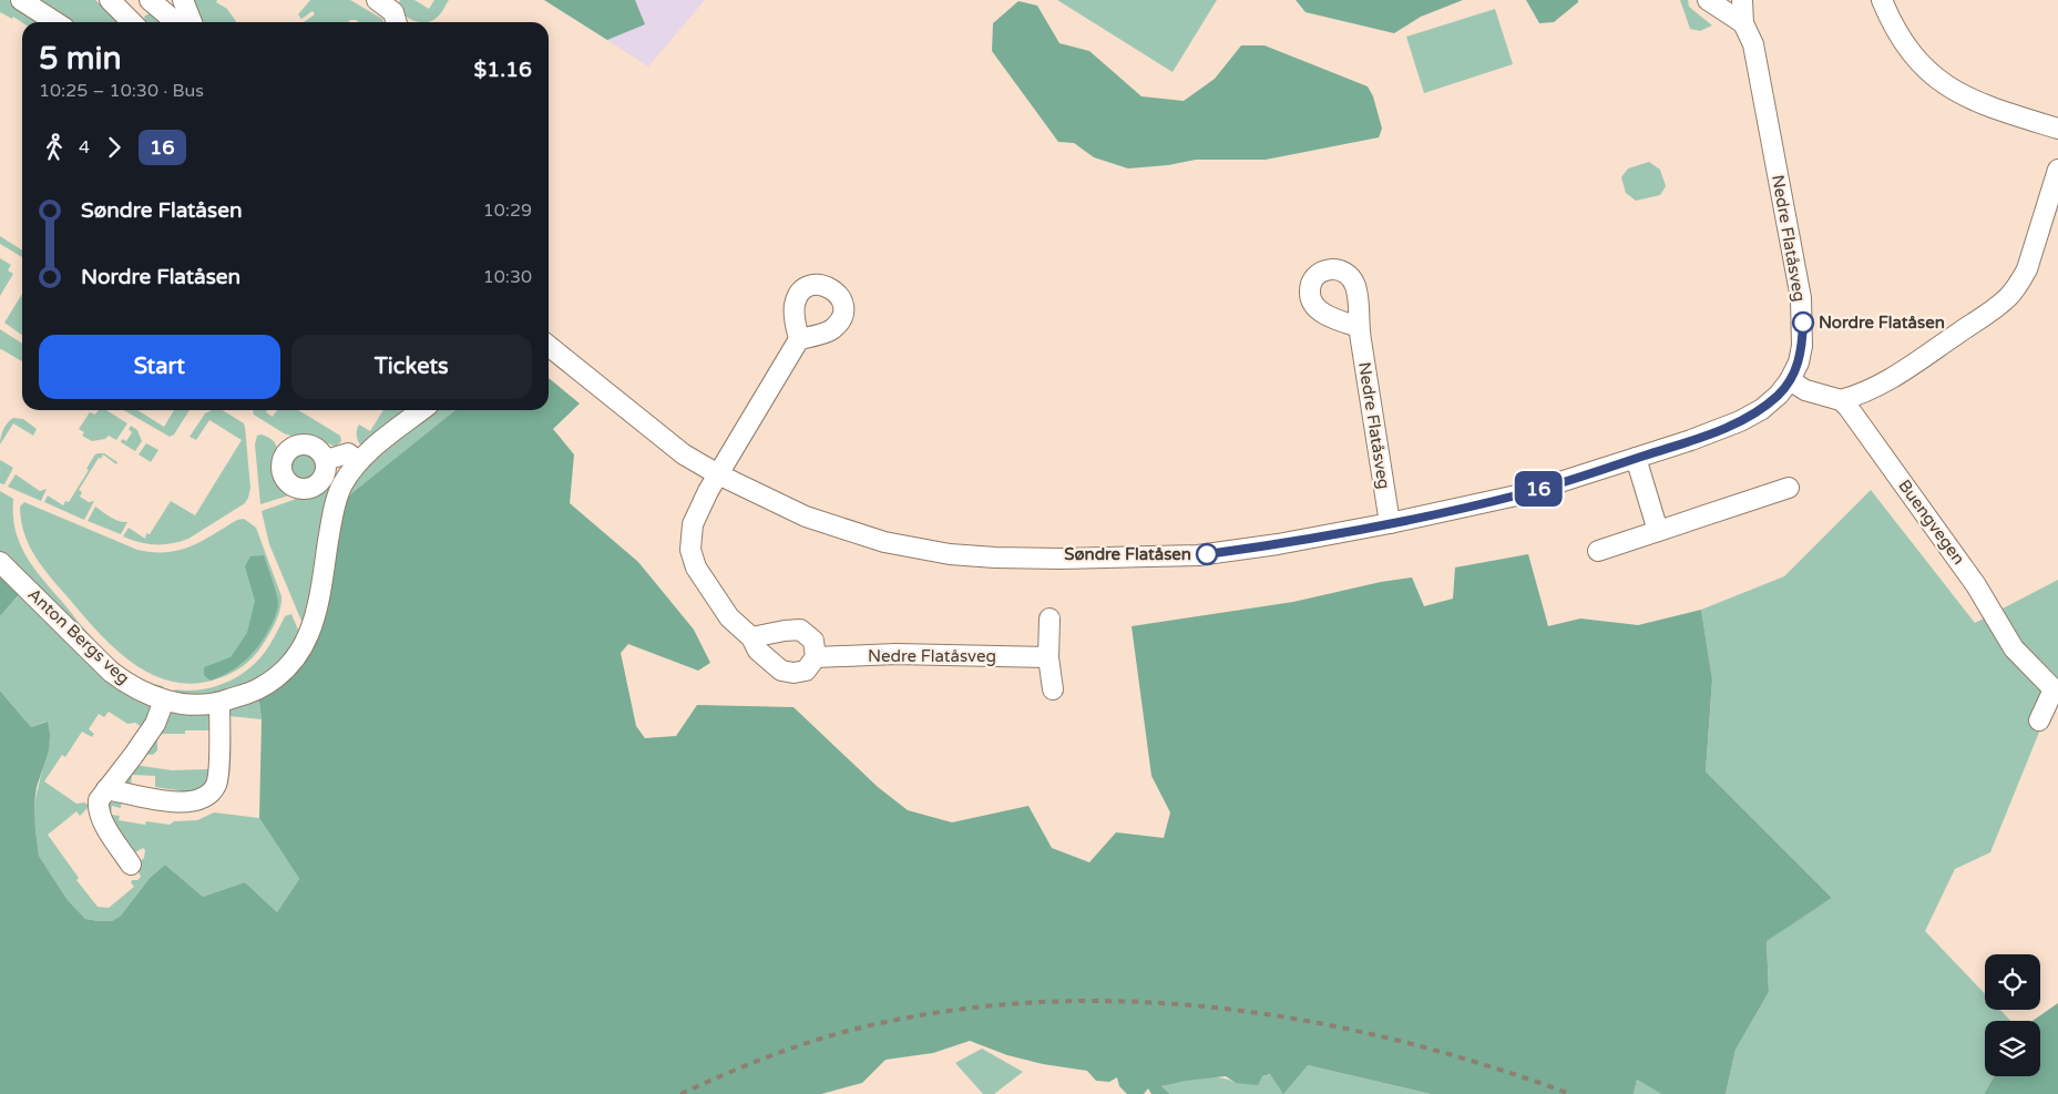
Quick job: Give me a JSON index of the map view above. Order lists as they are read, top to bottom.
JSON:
{
  "streets": {
    "street": ["Nedre Flatåsveg", "Buengvegen", "Anton Bergs veg"]
  },
  "places": ["Nordre Flatåsen", "Søndre Flatåsen"],
  "lines": ["bus line 16"],
  "page": {
    "on_map": "16",
    "heading": ["5 min", "10:25 – 10:30 · Bus", "$1.16"],
    "legs": ["4", "16"],
    "list": [
      {
        "name": "Søndre Flatåsen",
        "value": "10:29"
      },
      {
        "name": "Nordre Flatåsen",
        "value": "10:30"
      }
    ],
    "buttons": ["Start", "Tickets"]
  }
}
